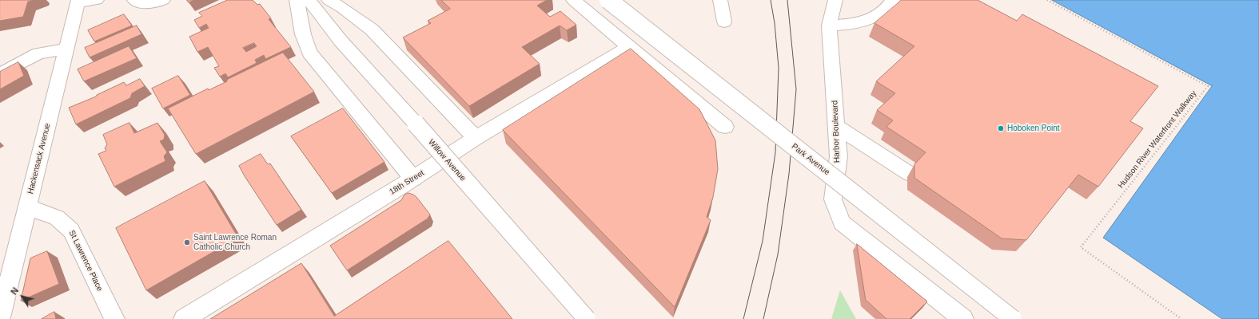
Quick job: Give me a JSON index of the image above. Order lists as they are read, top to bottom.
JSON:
{
  "streets": {
    "main road": [
      "Harbor Boulevard",
      "Hackensack Avenue",
      "Park Avenue",
      "Willow Avenue",
      "18th Street",
      "St Lawrence Place"
    ],
    "path": ["Hudson River Waterfront Walkway"]
  },
  "crossings": [
    ["Hackensack Avenue", "St Lawrence Place"]
  ],
  "places": ["Hoboken Point", "Saint Lawrence Roman Catholic Church"],
  "north": "top left"
}
